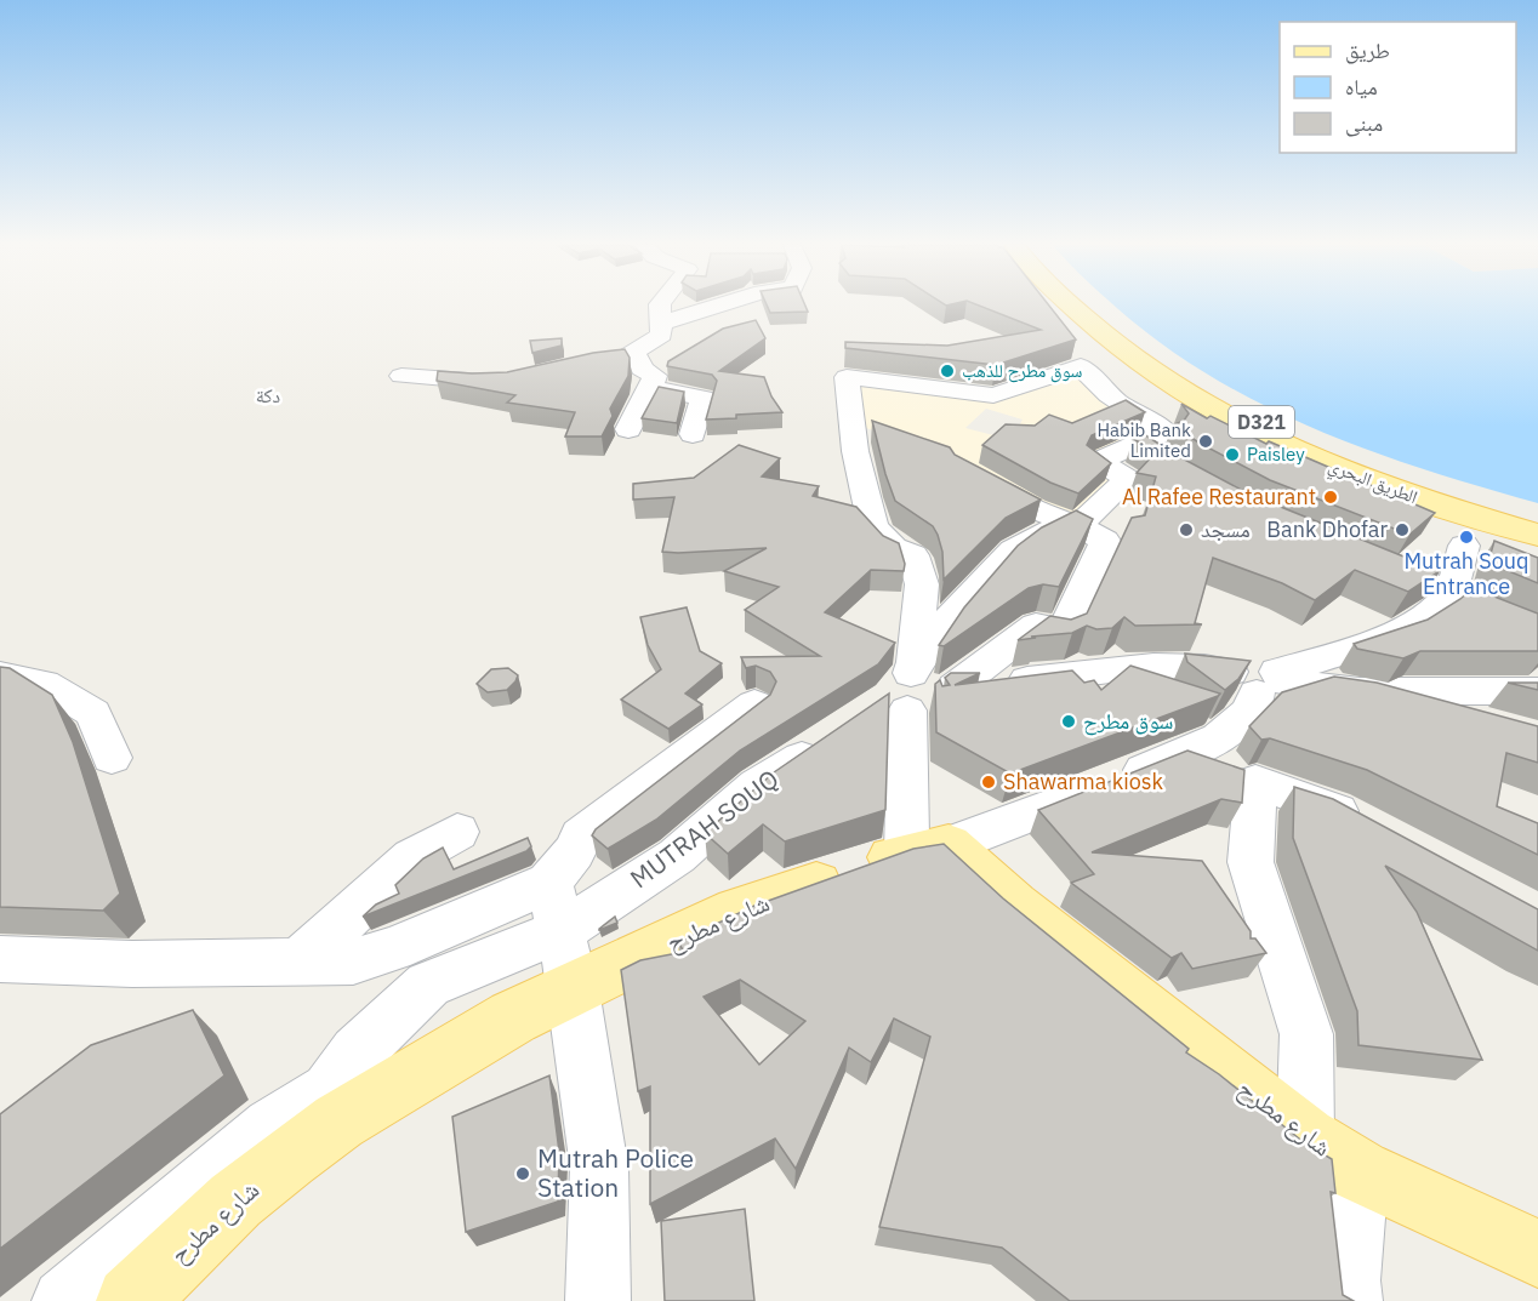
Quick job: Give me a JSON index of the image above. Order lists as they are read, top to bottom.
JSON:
{
  "streets": {
    "main road": ["D321", "الطريق البحري", "شارع مطرح"],
    "street": ["MUTRAH SOUQ"]
  },
  "districts": ["دكة"],
  "places": [
    "سوق مطرح للذهب",
    "Habib Bank Limited",
    "Paisley",
    "Al Rafee Restaurant",
    "مسجد",
    "Bank Dhofar",
    "Mutrah Souq Entrance",
    "سوق مطرح",
    "Shawarma kiosk",
    "Mutrah Police Station"
  ],
  "legend": ["طريق", "مياه", "مبنى"]
}
